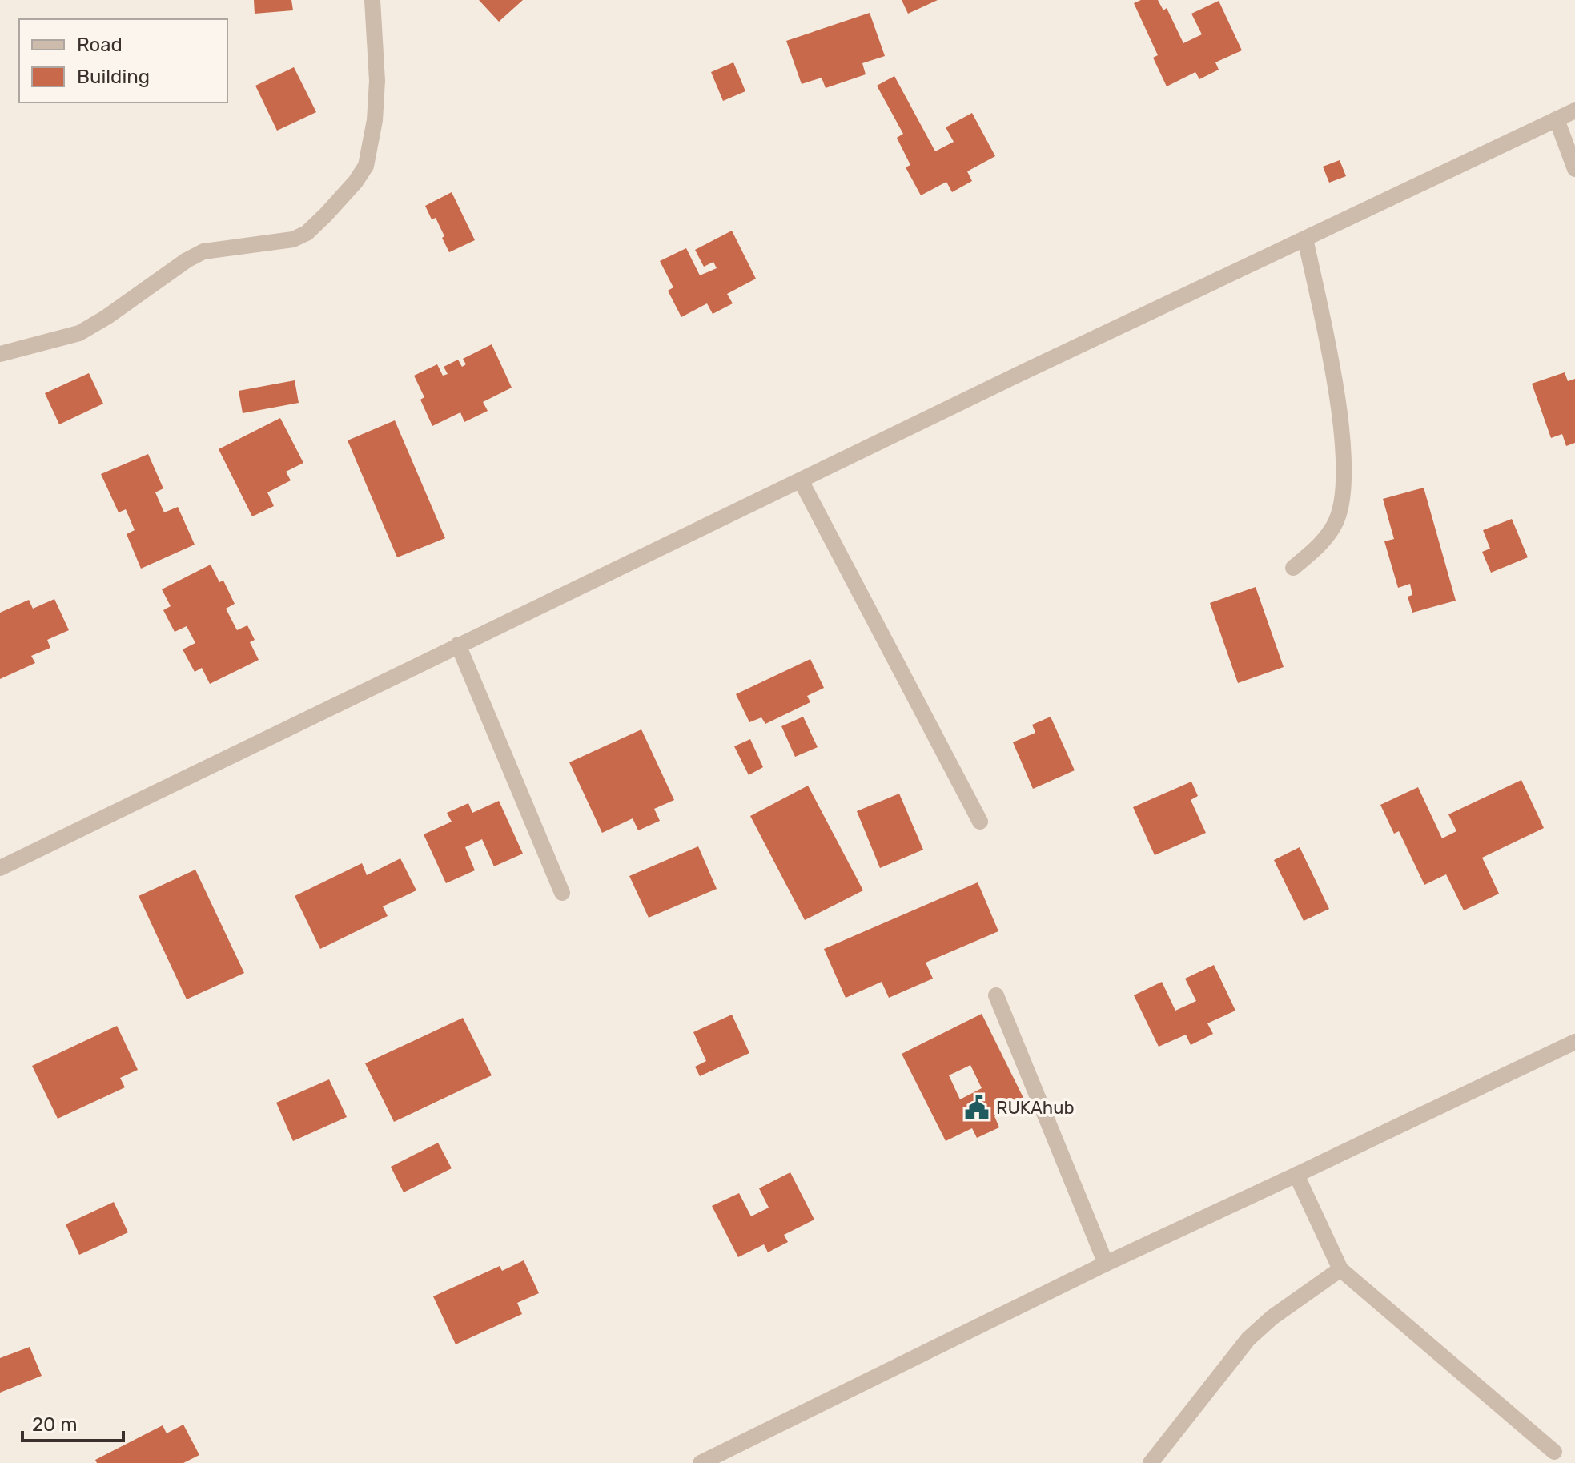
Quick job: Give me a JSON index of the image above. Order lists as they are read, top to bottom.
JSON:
{
  "places": {
    "public building": ["RUKAhub"]
  },
  "legend": ["Road", "Building"],
  "scale_bar": "20 m"
}
